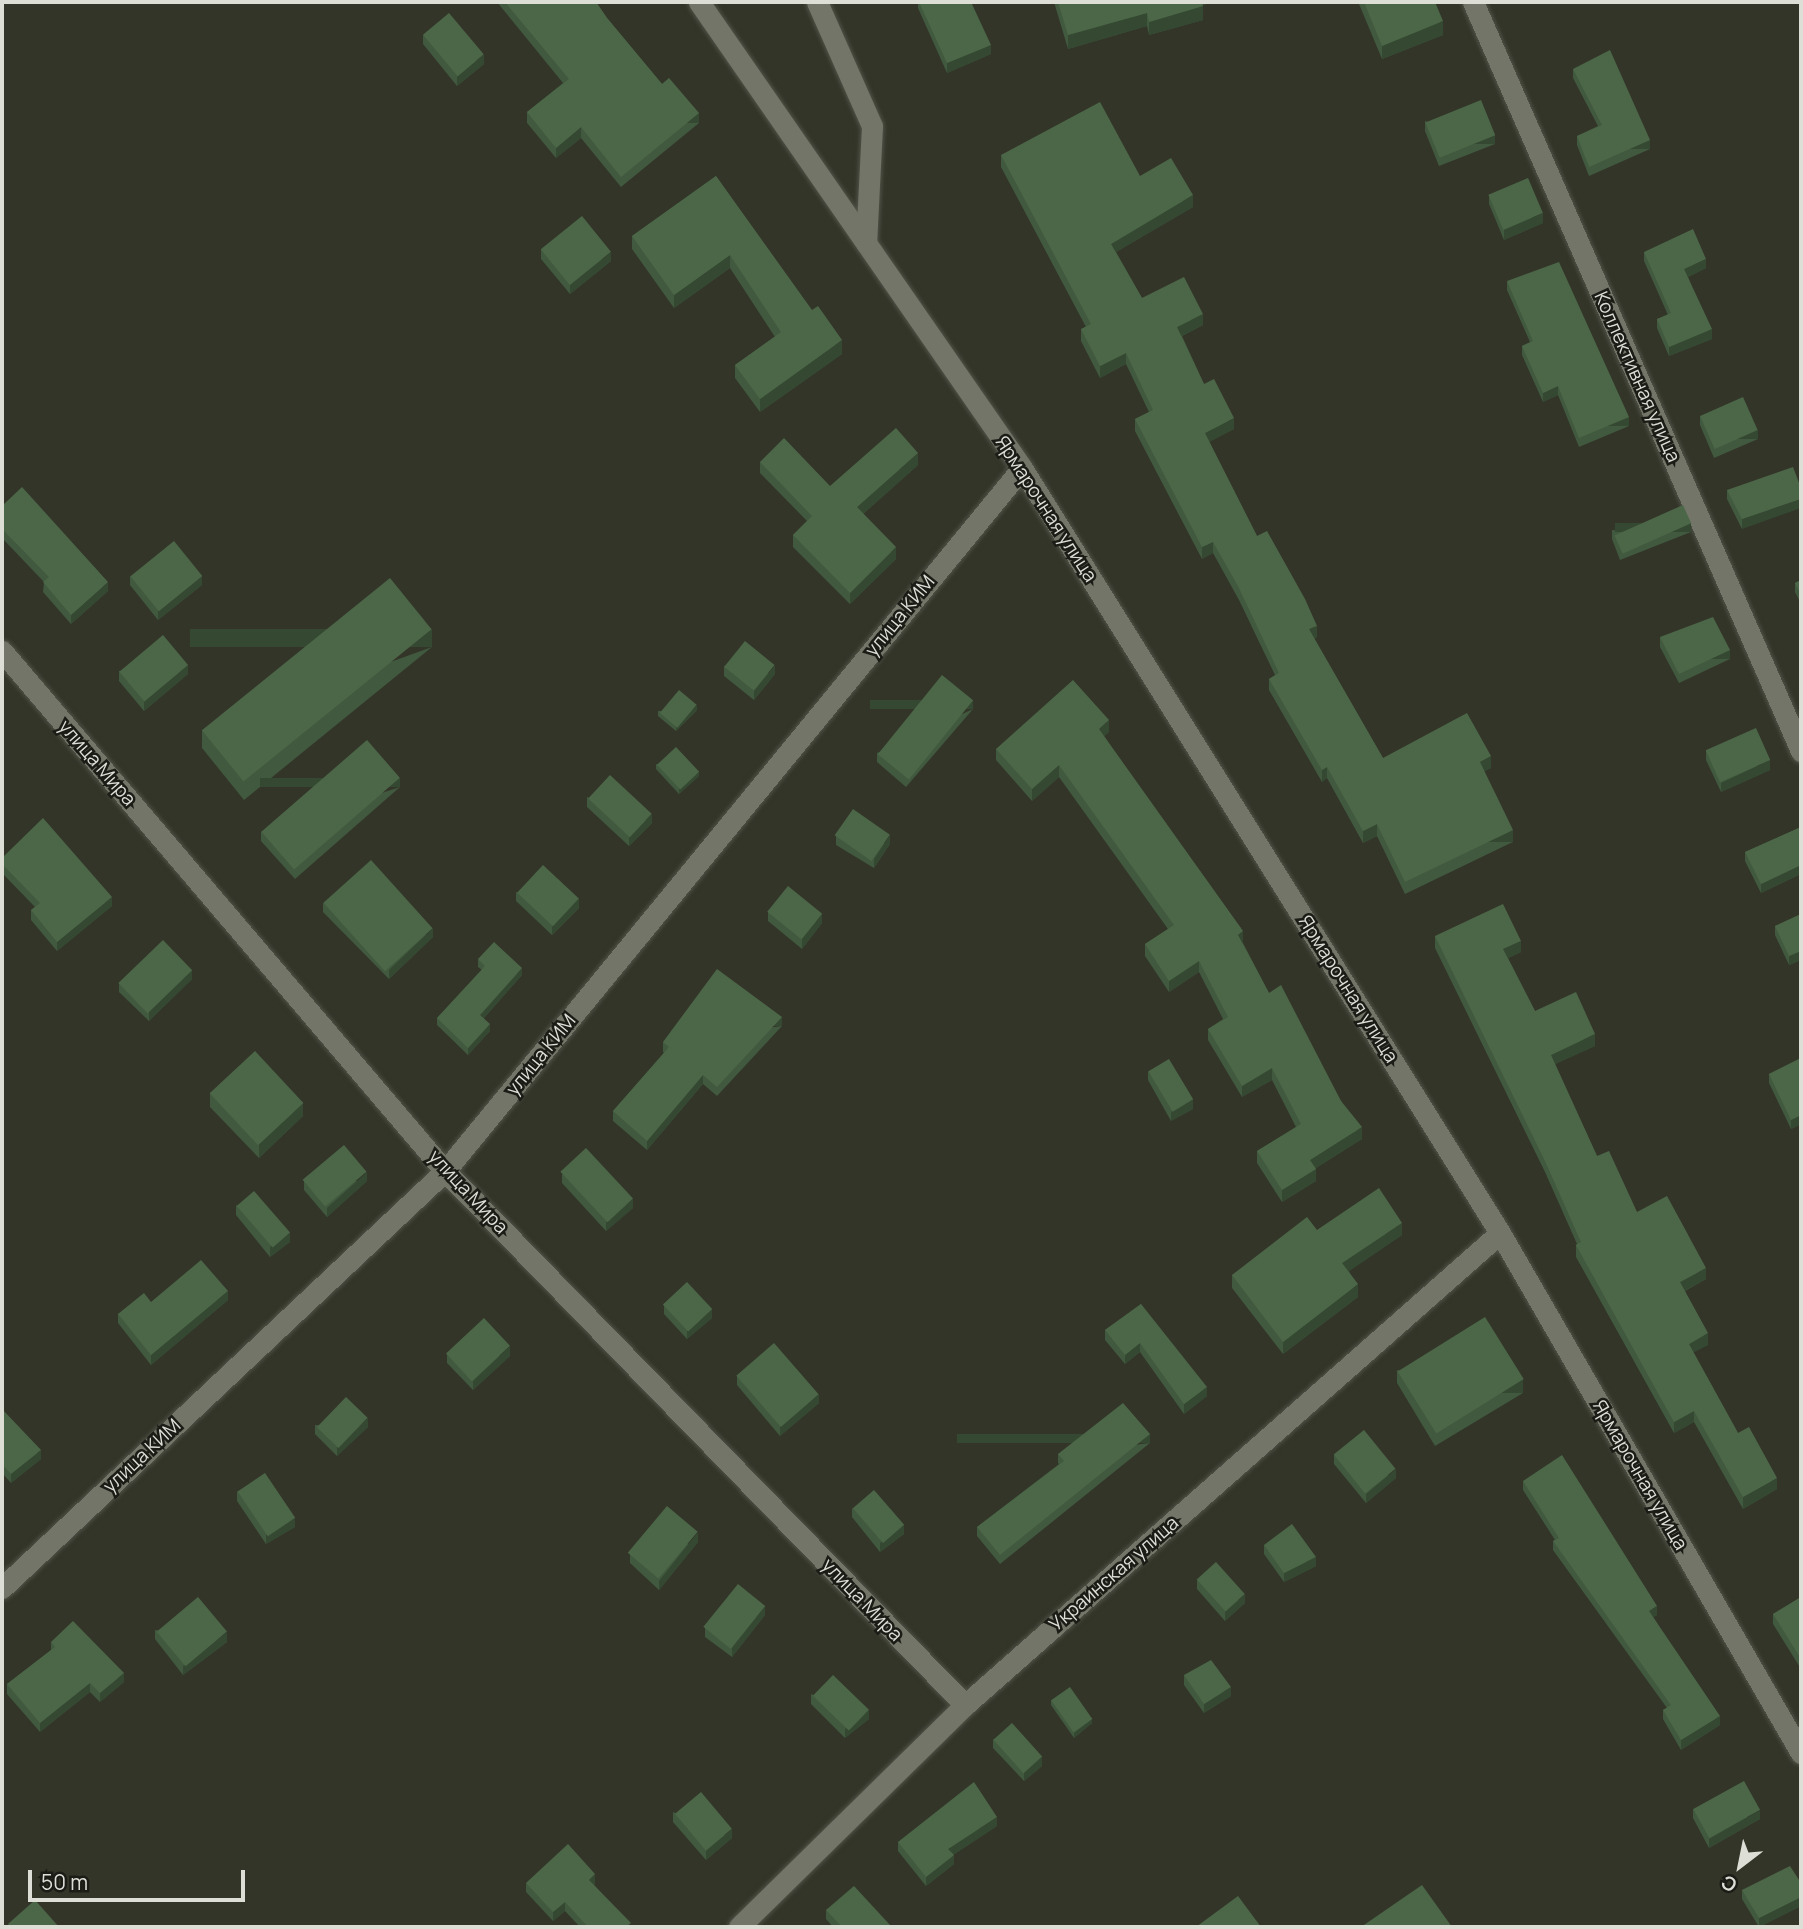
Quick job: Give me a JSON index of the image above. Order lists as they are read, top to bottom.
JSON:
{
  "streets": {
    "street": [
      "Коллективная улица",
      "Ярмарочная улица",
      "улица КИМ",
      "улица Мира",
      "Украинская улица"
    ]
  },
  "crossings": [
    ["Ярмарочная улица", "улица КИМ"],
    ["Ярмарочная улица", "Украинская улица"],
    ["улица КИМ", "улица Мира"],
    ["улица Мира", "Украинская улица"]
  ],
  "scale_bar": "50 m",
  "north": "bottom left"
}
